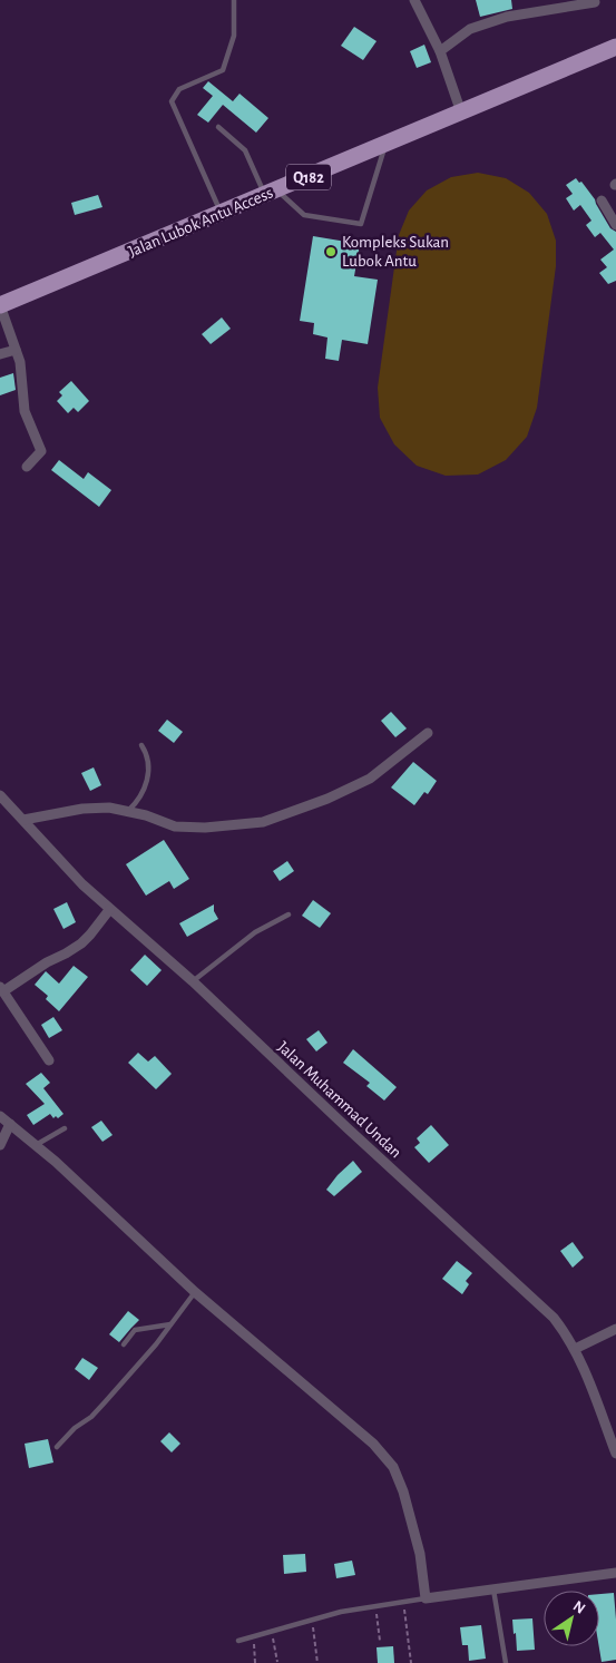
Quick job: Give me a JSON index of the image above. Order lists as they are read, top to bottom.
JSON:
{
  "streets": {
    "main road": ["Q182", "Jalan Lubok Antu Access"],
    "street": ["Jalan Muhammad Undan"]
  },
  "places": ["Kompleks Sukan Lubok Antu"],
  "north": "top right"
}
